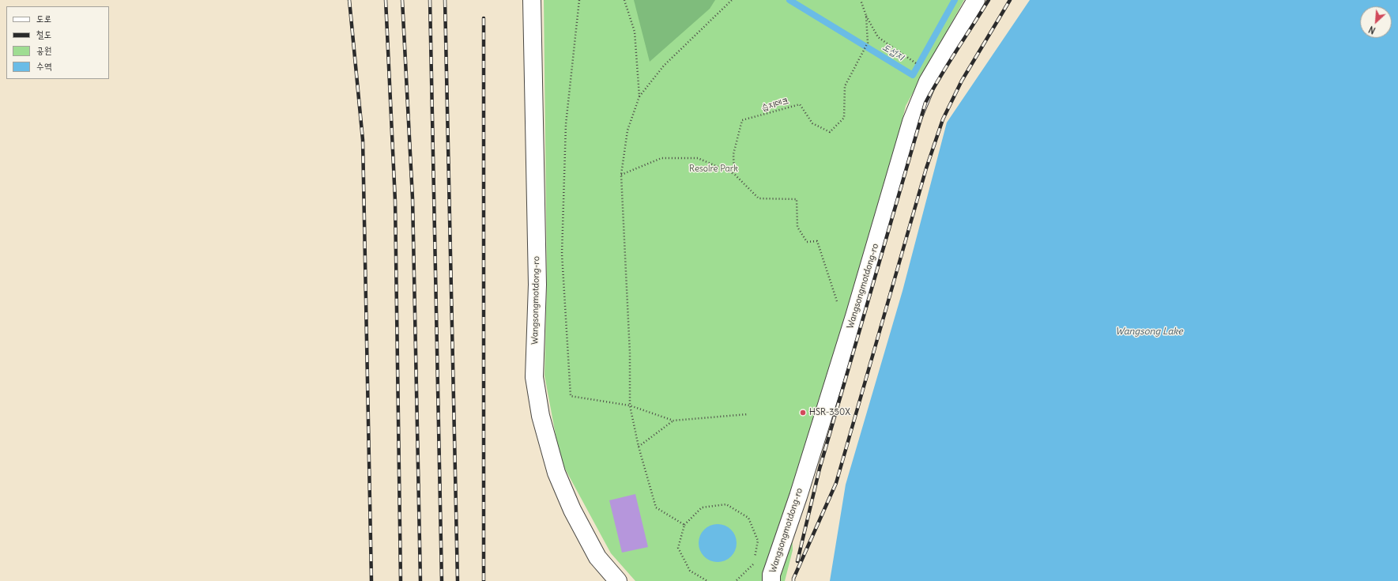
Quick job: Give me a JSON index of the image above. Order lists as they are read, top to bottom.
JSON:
{
  "streets": {
    "street": ["Wangsongmotdong-ro"],
    "path": ["습지데크"]
  },
  "water": ["도섭지", "Wangsong Lake"],
  "parks": ["Resolre Park"],
  "places": ["HSR-350X"],
  "legend": [
    "도로",
    "철도",
    "공원",
    "수역"
  ],
  "north": "bottom left"
}
